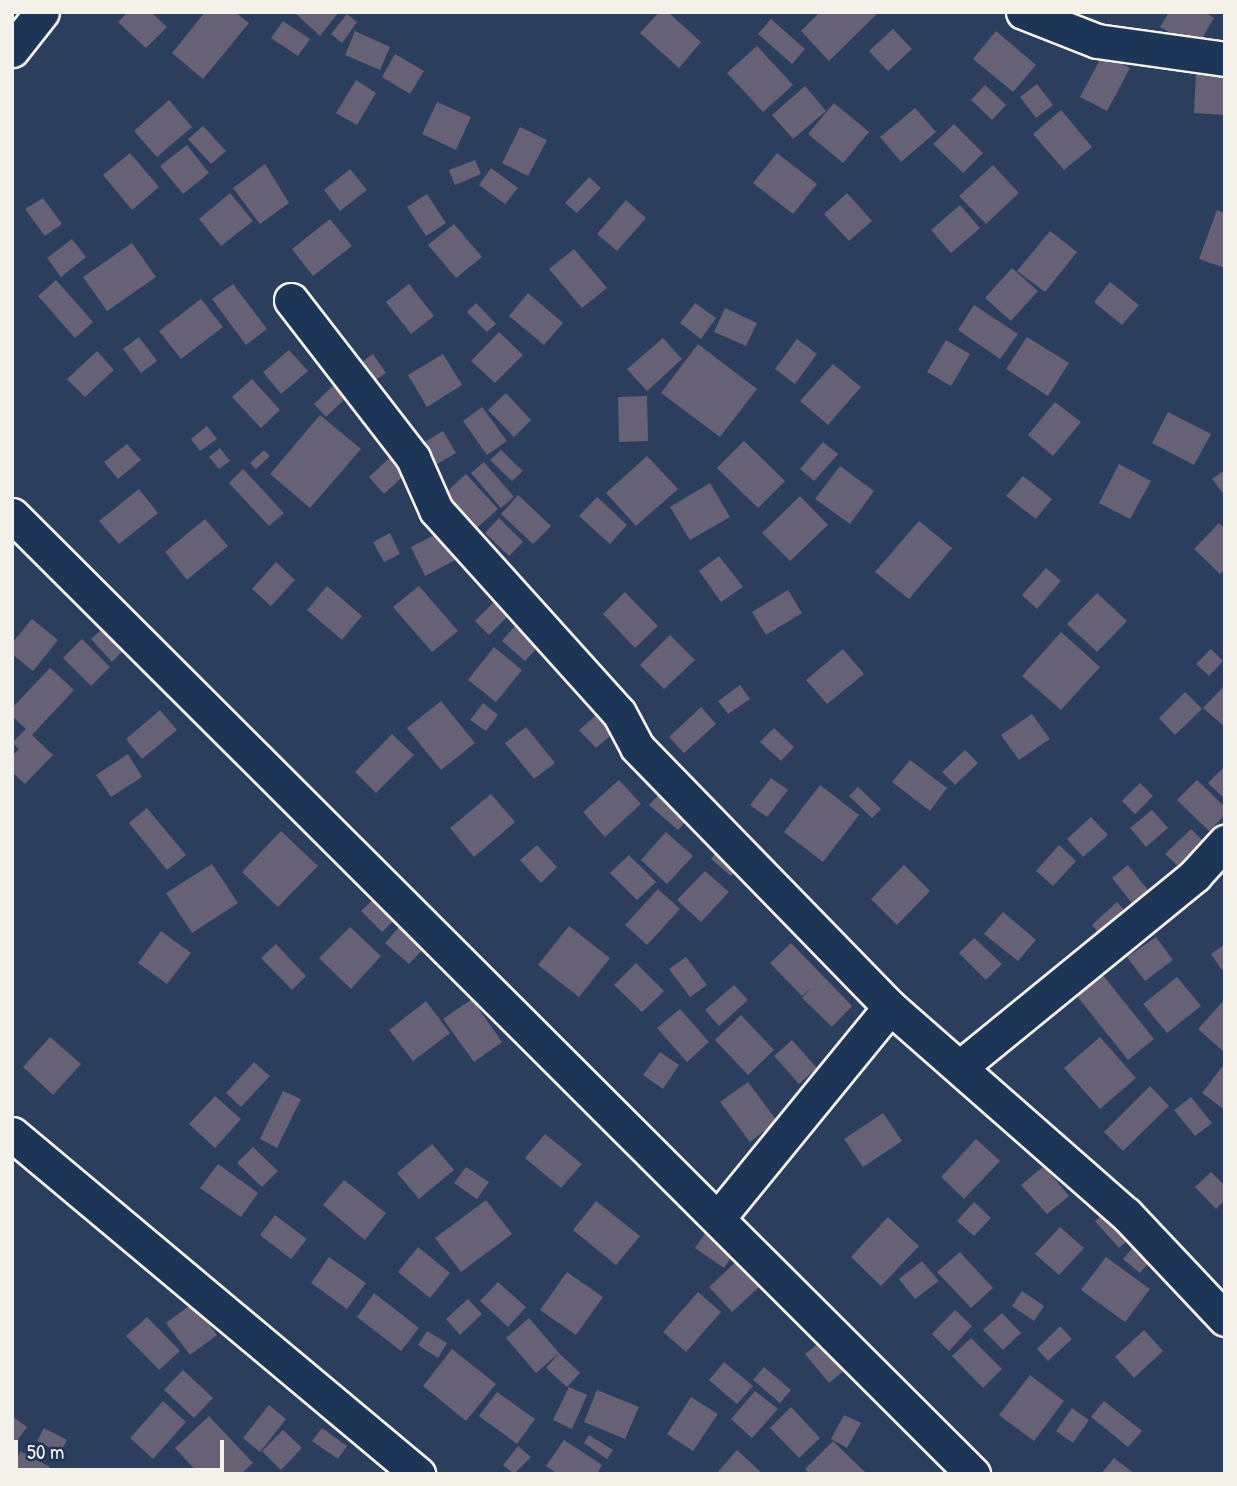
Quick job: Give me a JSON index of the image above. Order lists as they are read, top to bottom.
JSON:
{
  "scale_bar": "50 m"
}
